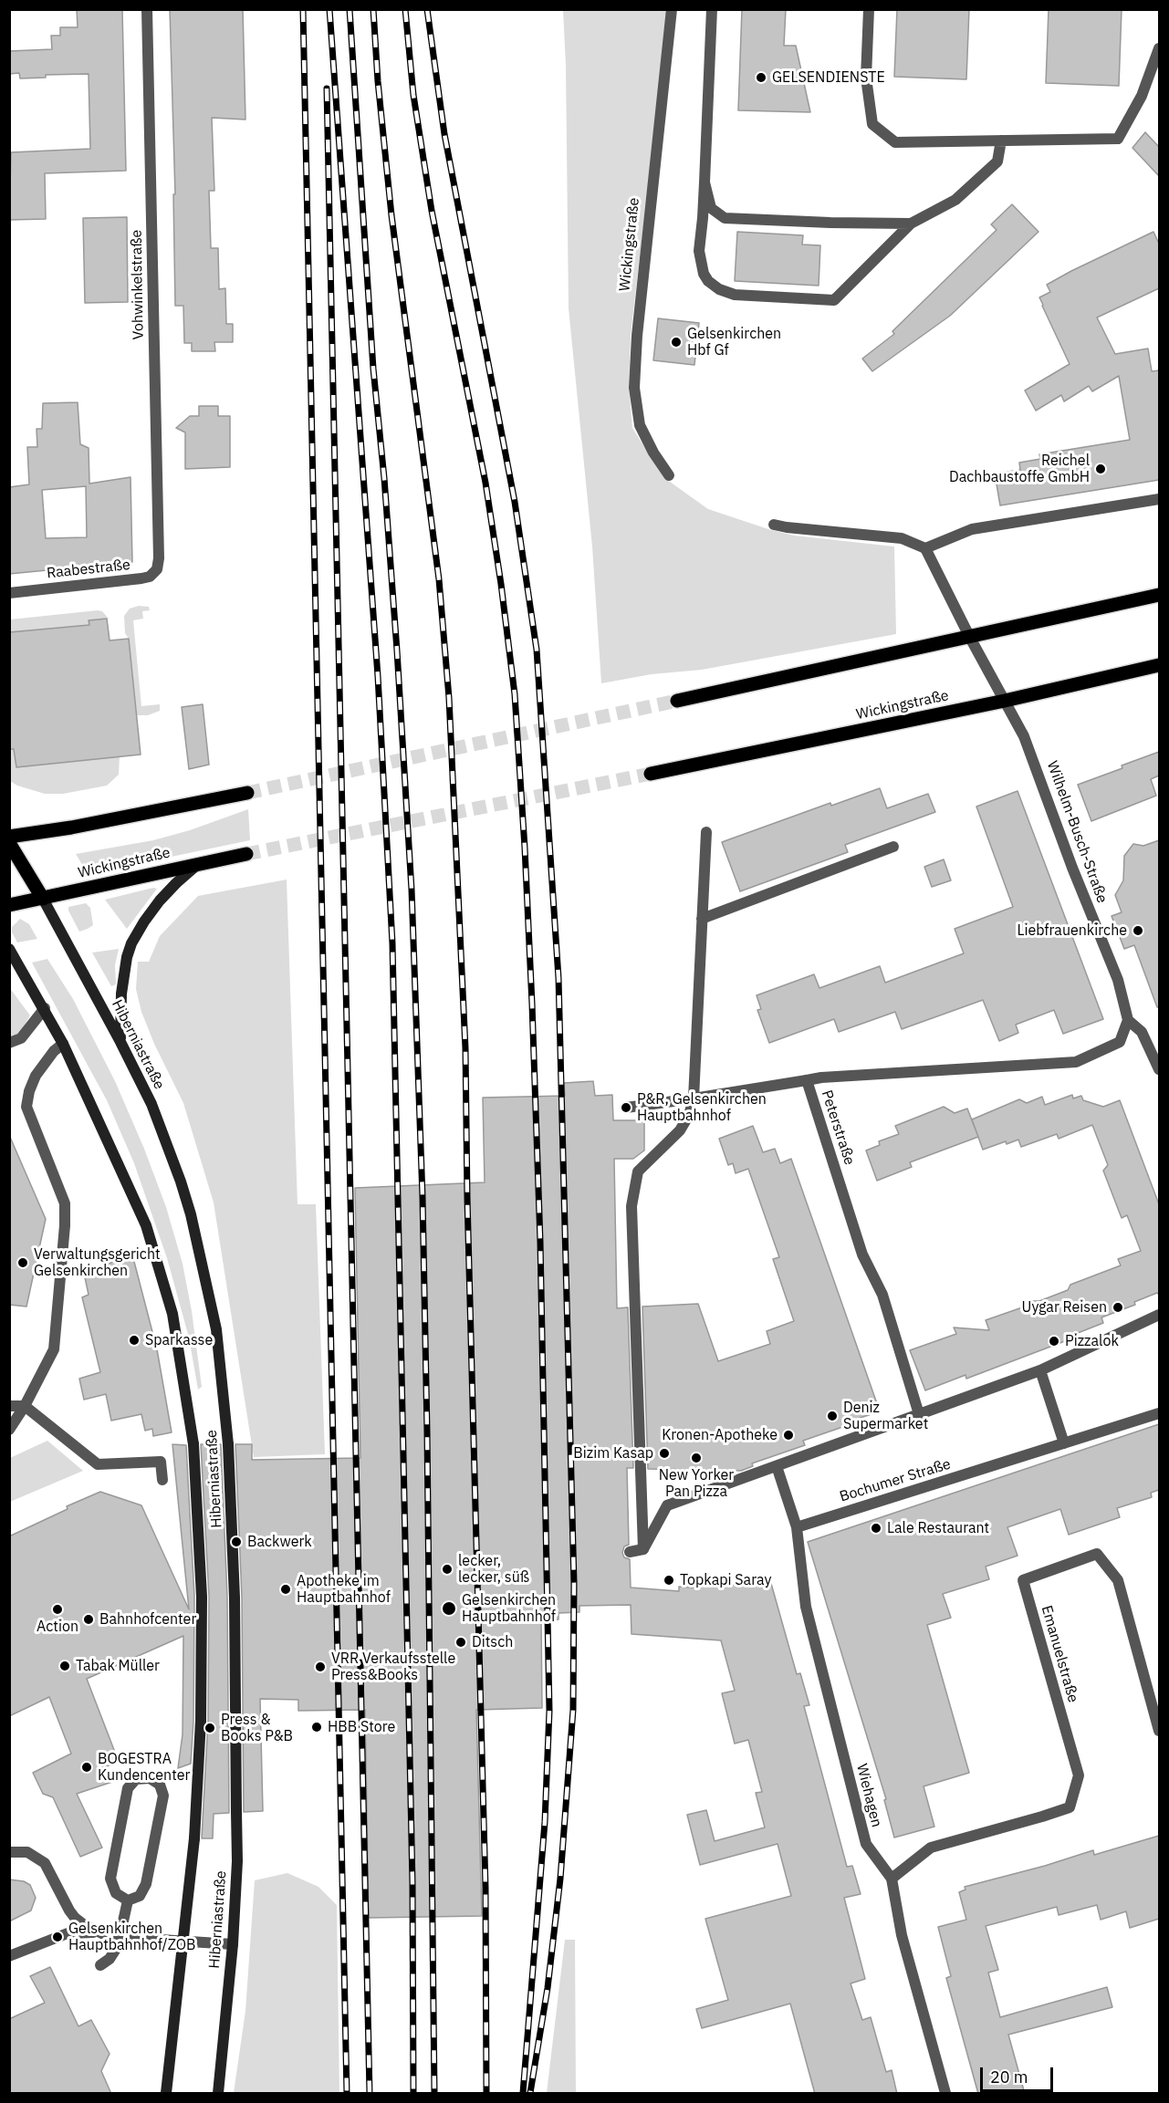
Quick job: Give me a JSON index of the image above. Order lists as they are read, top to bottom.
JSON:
{
  "streets": {
    "main road": ["Wickingstraße", "Hiberniastraße"],
    "street": [
      "Vohwinkelstraße",
      "Raabestraße",
      "Wilhelm-Busch-Straße",
      "Peterstraße",
      "Bochumer Straße",
      "Emanuelstraße",
      "Wiehagen"
    ]
  },
  "crossings": [
    ["Wickingstraße", "Wilhelm-Busch-Straße"],
    ["Wickingstraße", "Hiberniastraße"],
    ["Vohwinkelstraße", "Raabestraße"],
    ["Wilhelm-Busch-Straße", "Peterstraße"],
    ["Bochumer Straße", "Wiehagen"],
    ["Emanuelstraße", "Wiehagen"]
  ],
  "places": [
    "GELSENDIENSTE",
    "Gelsenkirchen Hbf Gf",
    "Reichel Dachbaustoffe GmbH",
    "Liebfrauenkirche",
    "P&R, Gelsenkirchen Hauptbahnhof",
    "Verwaltungsgericht Gelsenkirchen",
    "Uygar Reisen",
    "Sparkasse",
    "Pizzalok",
    "Deniz Supermarket",
    "Kronen-Apotheke",
    "Bizim Kasap",
    "New Yorker Pan Pizza",
    "Lale Restaurant",
    "Backwerk",
    "lecker, lecker, süß",
    "Topkapi Saray",
    "Apotheke im Hauptbahnhof",
    "Gelsenkirchen Hauptbahnhof",
    "Action",
    "Bahnhofcenter",
    "Ditsch",
    "Tabak Müller",
    "VRR Verkaufsstelle Press&Books",
    "HBB Store",
    "Press & Books P&B",
    "BOGESTRA Kundencenter",
    "Gelsenkirchen Hauptbahnhof/ZOB"
  ],
  "scale_bar": "20 m"
}
